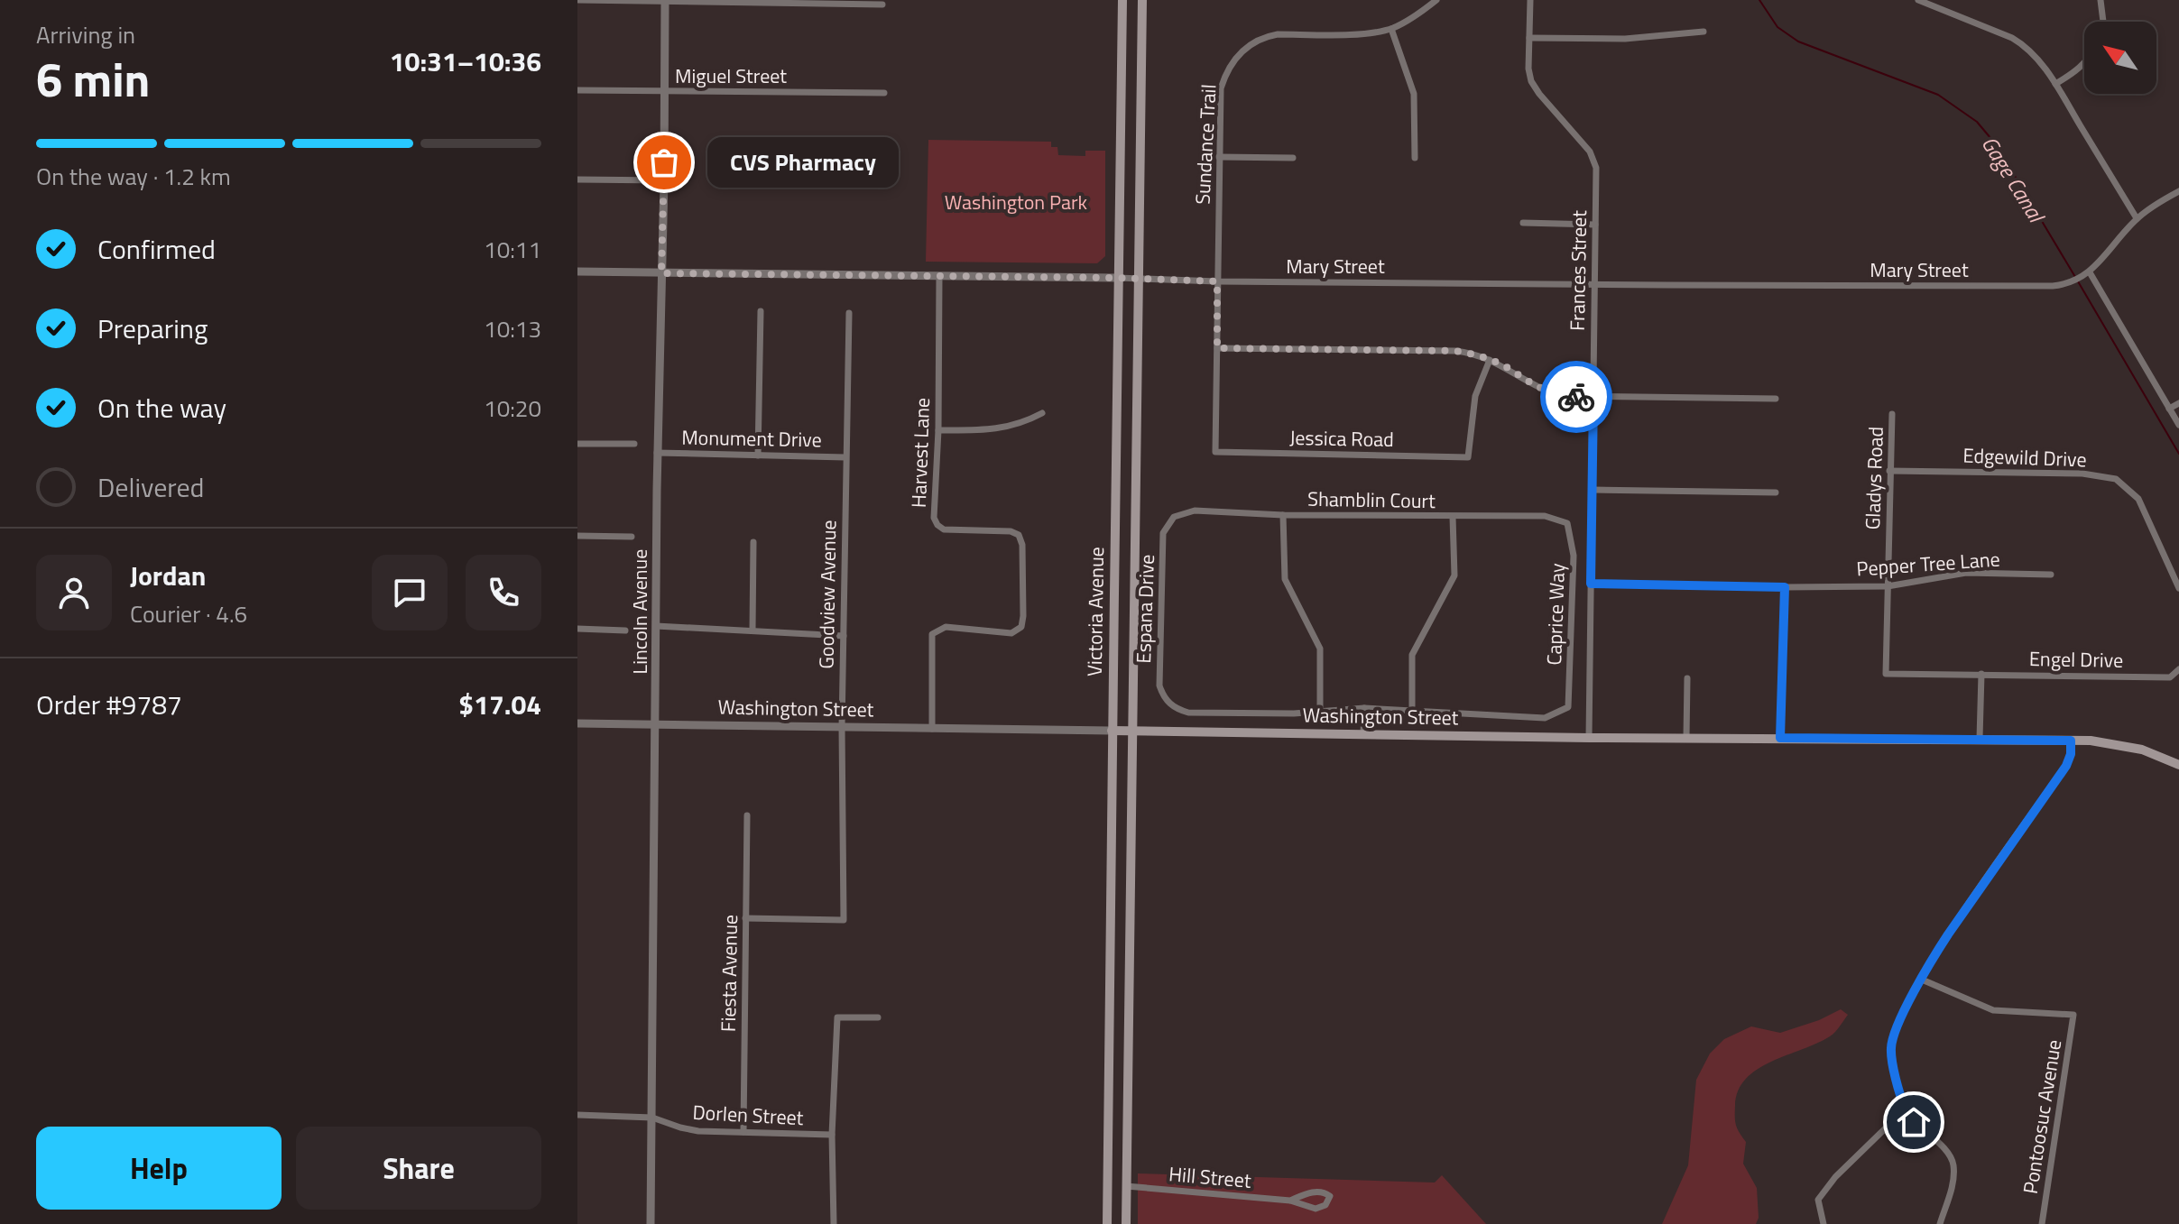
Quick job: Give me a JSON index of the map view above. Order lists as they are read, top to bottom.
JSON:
{
  "streets": {
    "main road": ["Victoria Avenue", "Washington Street"],
    "street": [
      "Miguel Street",
      "Sundance Trail",
      "Mary Street",
      "Frances Street",
      "Monument Drive",
      "Jessica Road",
      "Harvest Lane",
      "Edgewild Drive",
      "Gladys Road",
      "Shamblin Court",
      "Pepper Tree Lane",
      "Goodview Avenue",
      "Espana Drive",
      "Lincoln Avenue",
      "Caprice Way",
      "Engel Drive",
      "Fiesta Avenue",
      "Dorlen Street",
      "Pontoosuc Avenue",
      "Hill Street"
    ]
  },
  "crossings": [
    ["Miguel Street", "Lincoln Avenue"],
    ["Sundance Trail", "Mary Street"],
    ["Sundance Trail", "Jessica Road"],
    ["Mary Street", "Frances Street"],
    ["Mary Street", "Harvest Lane"],
    ["Mary Street", "Lincoln Avenue"],
    ["Mary Street", "Victoria Avenue"],
    ["Frances Street", "Pepper Tree Lane"],
    ["Frances Street", "Washington Street"],
    ["Monument Drive", "Goodview Avenue"],
    ["Monument Drive", "Lincoln Avenue"],
    ["Harvest Lane", "Washington Street"],
    ["Edgewild Drive", "Gladys Road"],
    ["Gladys Road", "Pepper Tree Lane"],
    ["Gladys Road", "Engel Drive"],
    ["Shamblin Court", "Espana Drive"],
    ["Shamblin Court", "Caprice Way"],
    ["Goodview Avenue", "Washington Street"],
    ["Goodview Avenue", "Fiesta Avenue"],
    ["Lincoln Avenue", "Washington Street"],
    ["Lincoln Avenue", "Dorlen Street"],
    ["Victoria Avenue", "Washington Street"],
    ["Victoria Avenue", "Hill Street"],
    ["Fiesta Avenue", "Dorlen Street"]
  ],
  "water": ["Gage Canal"],
  "parks": ["Washington Park"],
  "places": ["CVS Pharmacy"],
  "north": "top left",
  "page": {
    "heading": ["6 min", "Arriving in", "10:31–10:36"],
    "panel": [
      "Jordan",
      "Courier · 4.6",
      "Order #9787",
      "$17.04"
    ],
    "bar": "On the way · 1.2 km",
    "bubble": "CVS Pharmacy",
    "list": [
      ["Confirmed", "10:11"],
      ["Preparing", "10:13"],
      ["On the way", "10:20"],
      "Delivered"
    ],
    "buttons": ["Help", "Share"]
  }
}
